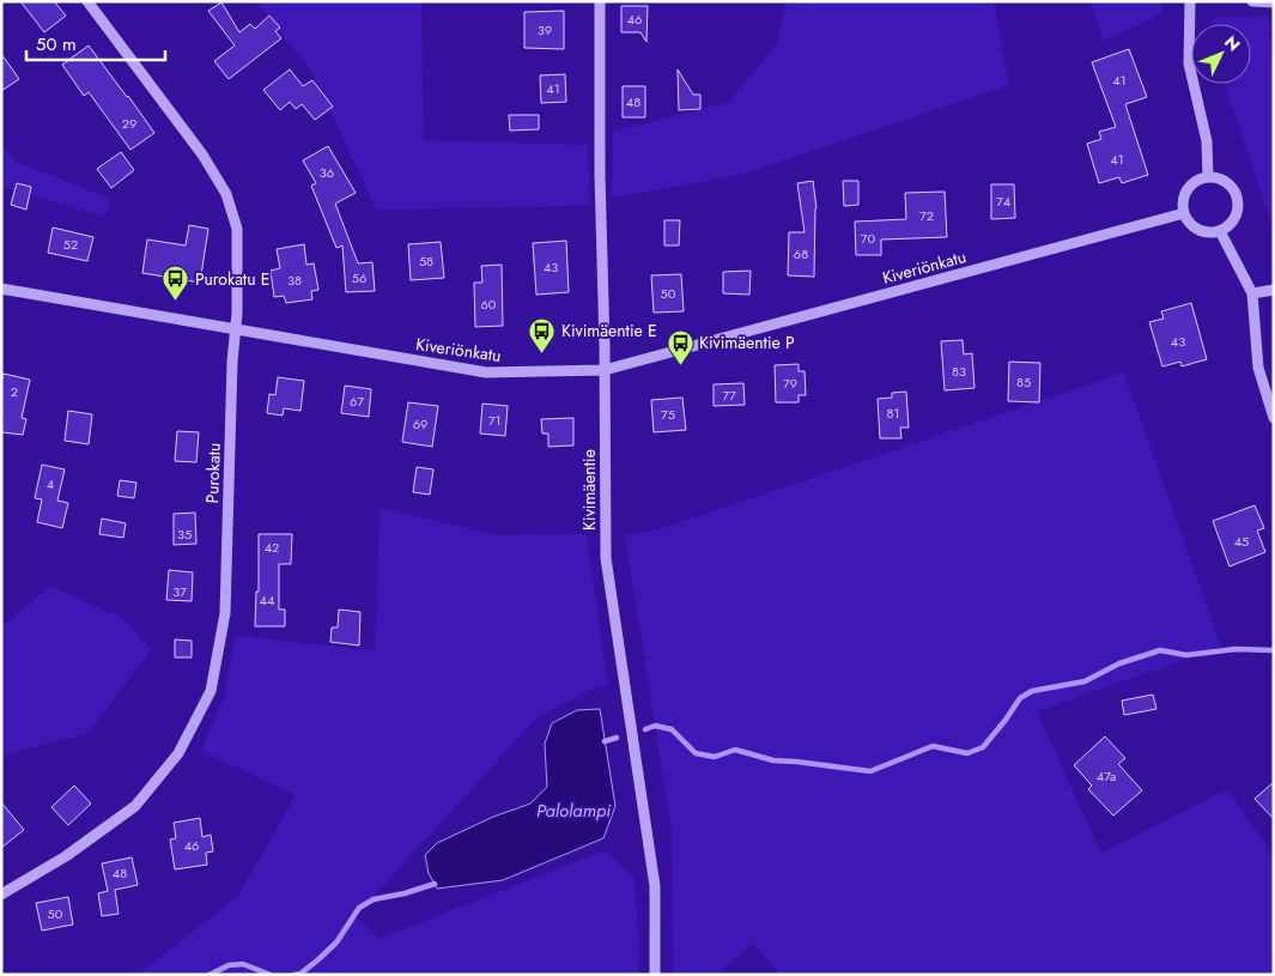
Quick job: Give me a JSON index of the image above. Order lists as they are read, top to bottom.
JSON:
{
  "streets": {
    "street": ["Kiveriönkatu", "Purokatu", "Kivimäentie"]
  },
  "crossings": [
    ["Kiveriönkatu", "Purokatu"],
    ["Kiveriönkatu", "Kivimäentie"]
  ],
  "water": ["Palolampi"],
  "places": {
    "bus stop": ["Purokatu E", "Kivimäentie E", "Kivimäentie P"]
  },
  "house_numbers": [
    "46",
    "39",
    "41",
    "41",
    "48",
    "29",
    "41",
    "36",
    "74",
    "72",
    "70",
    "52",
    "68",
    "58",
    "43",
    "56",
    "38",
    "50",
    "60",
    "43",
    "83",
    "85",
    "79",
    "2",
    "77",
    "67",
    "81",
    "75",
    "71",
    "69",
    "4",
    "35",
    "45",
    "42",
    "37",
    "44",
    "47a",
    "46",
    "48",
    "50"
  ],
  "scale_bar": "50 m",
  "north": "top right"
}
